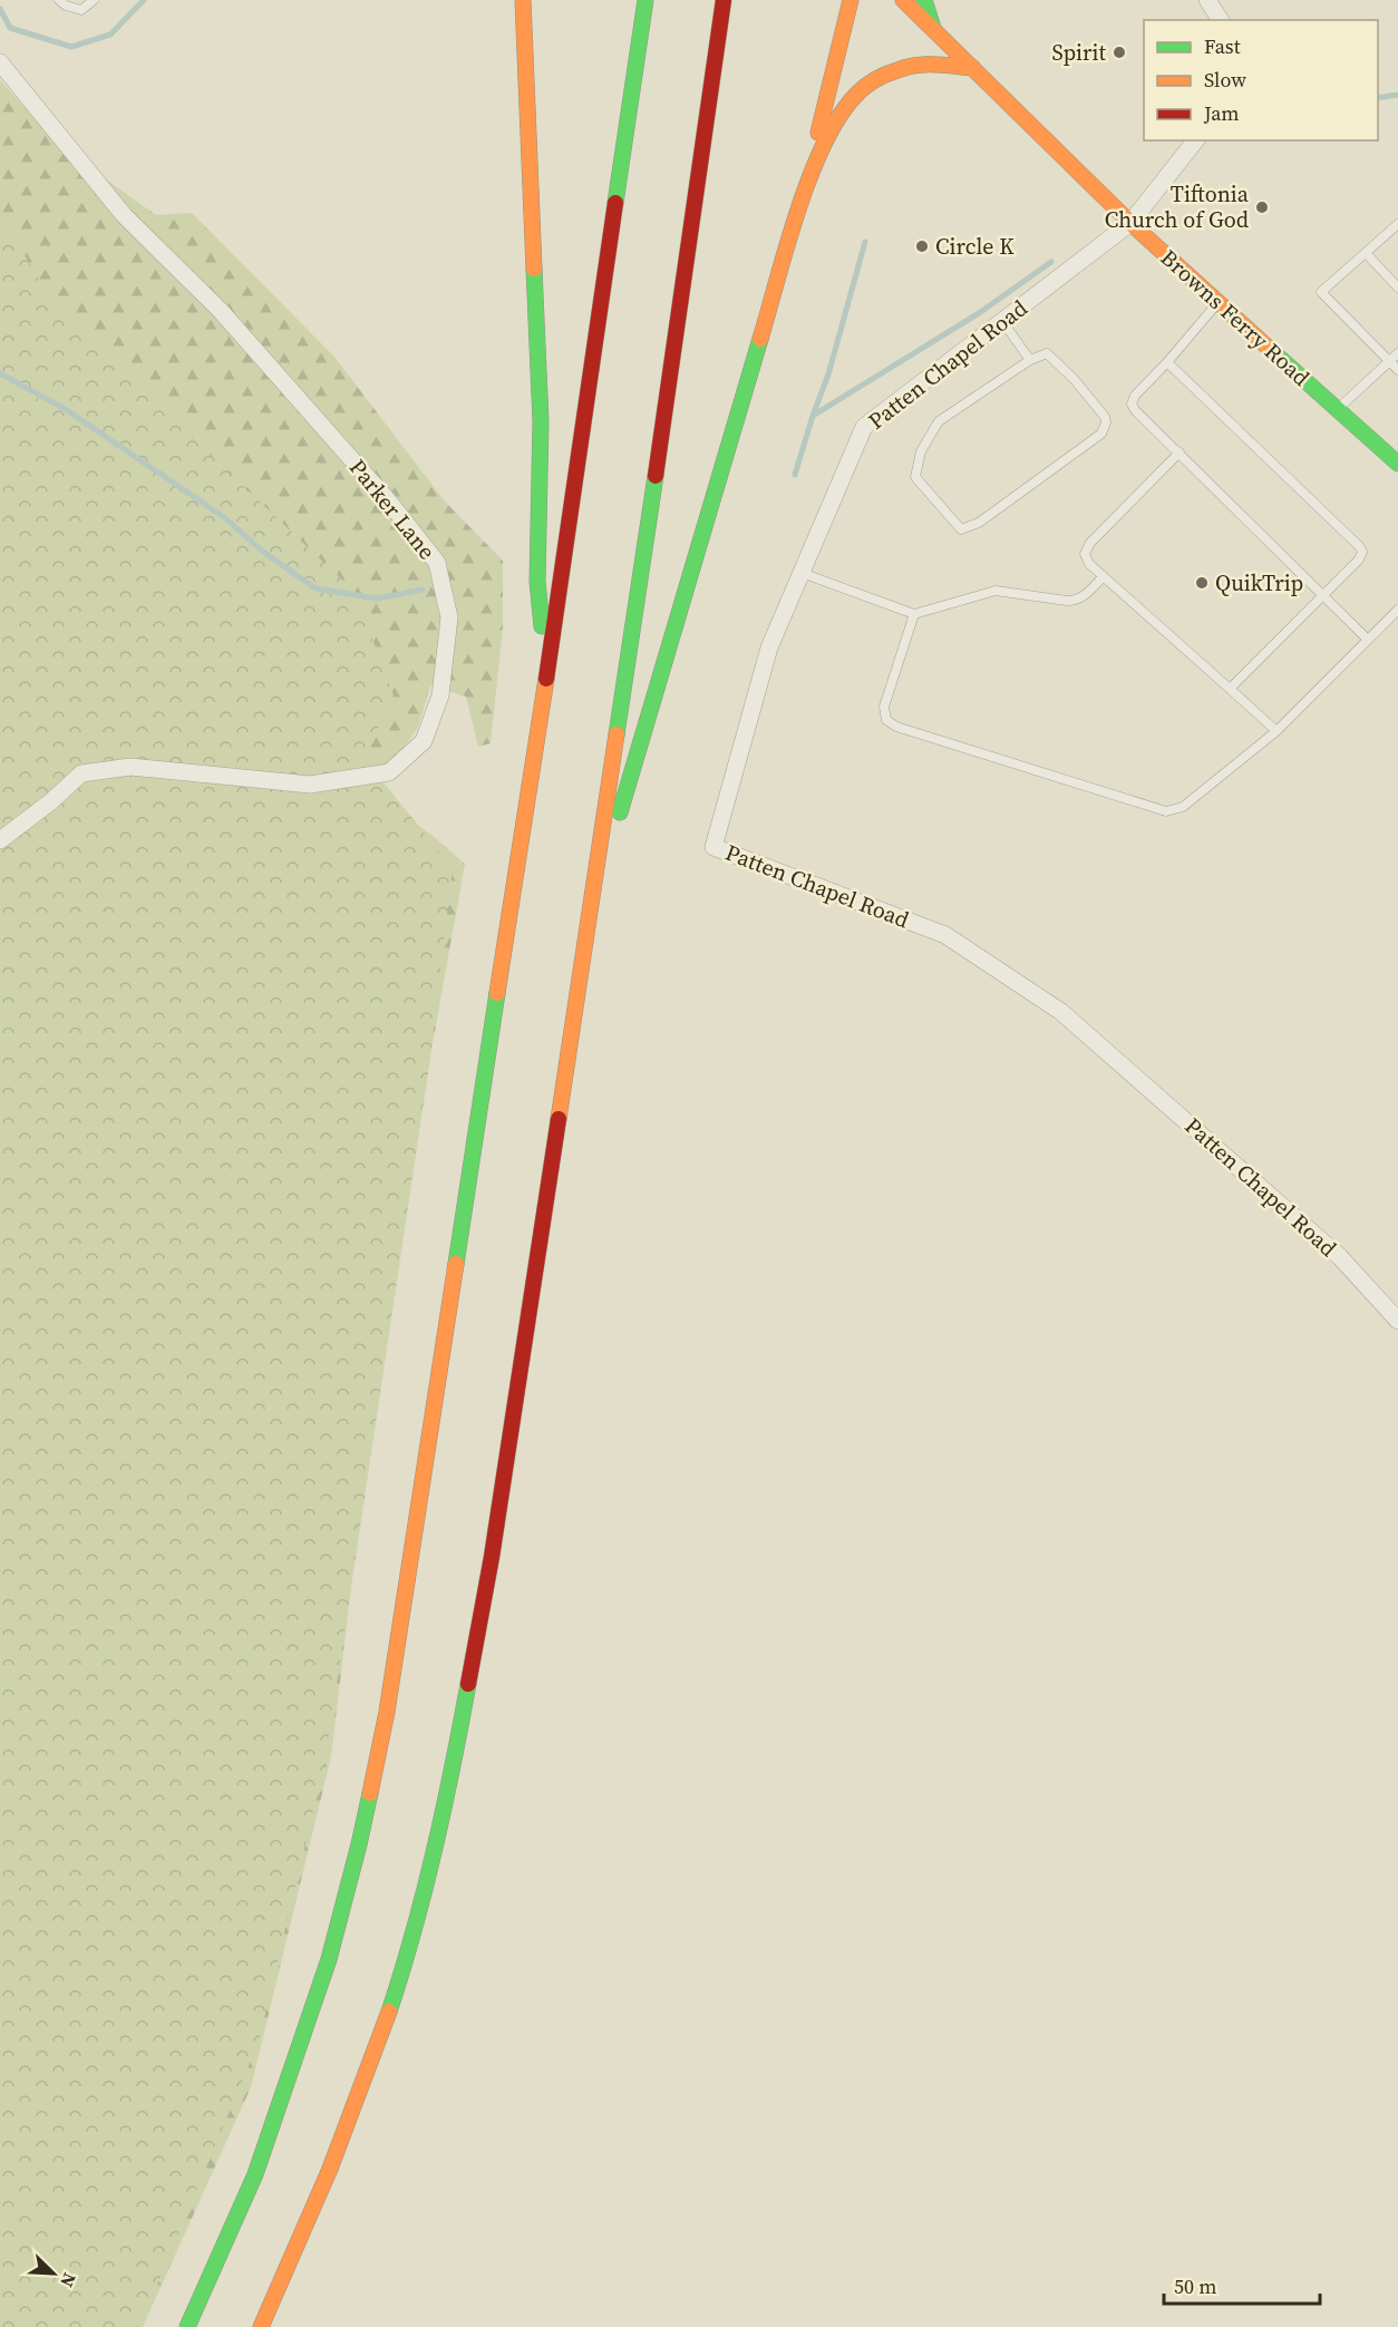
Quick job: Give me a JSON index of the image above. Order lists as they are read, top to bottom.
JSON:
{
  "streets": {
    "main road": ["Browns Ferry Road"],
    "street": ["Patten Chapel Road", "Parker Lane"]
  },
  "crossings": [
    ["Browns Ferry Road", "Patten Chapel Road"]
  ],
  "places": [
    "Spirit",
    "Tiftonia Church of God",
    "Circle K",
    "QuikTrip"
  ],
  "legend": ["Fast", "Slow", "Jam"],
  "scale_bar": "50 m",
  "north": "bottom right"
}
